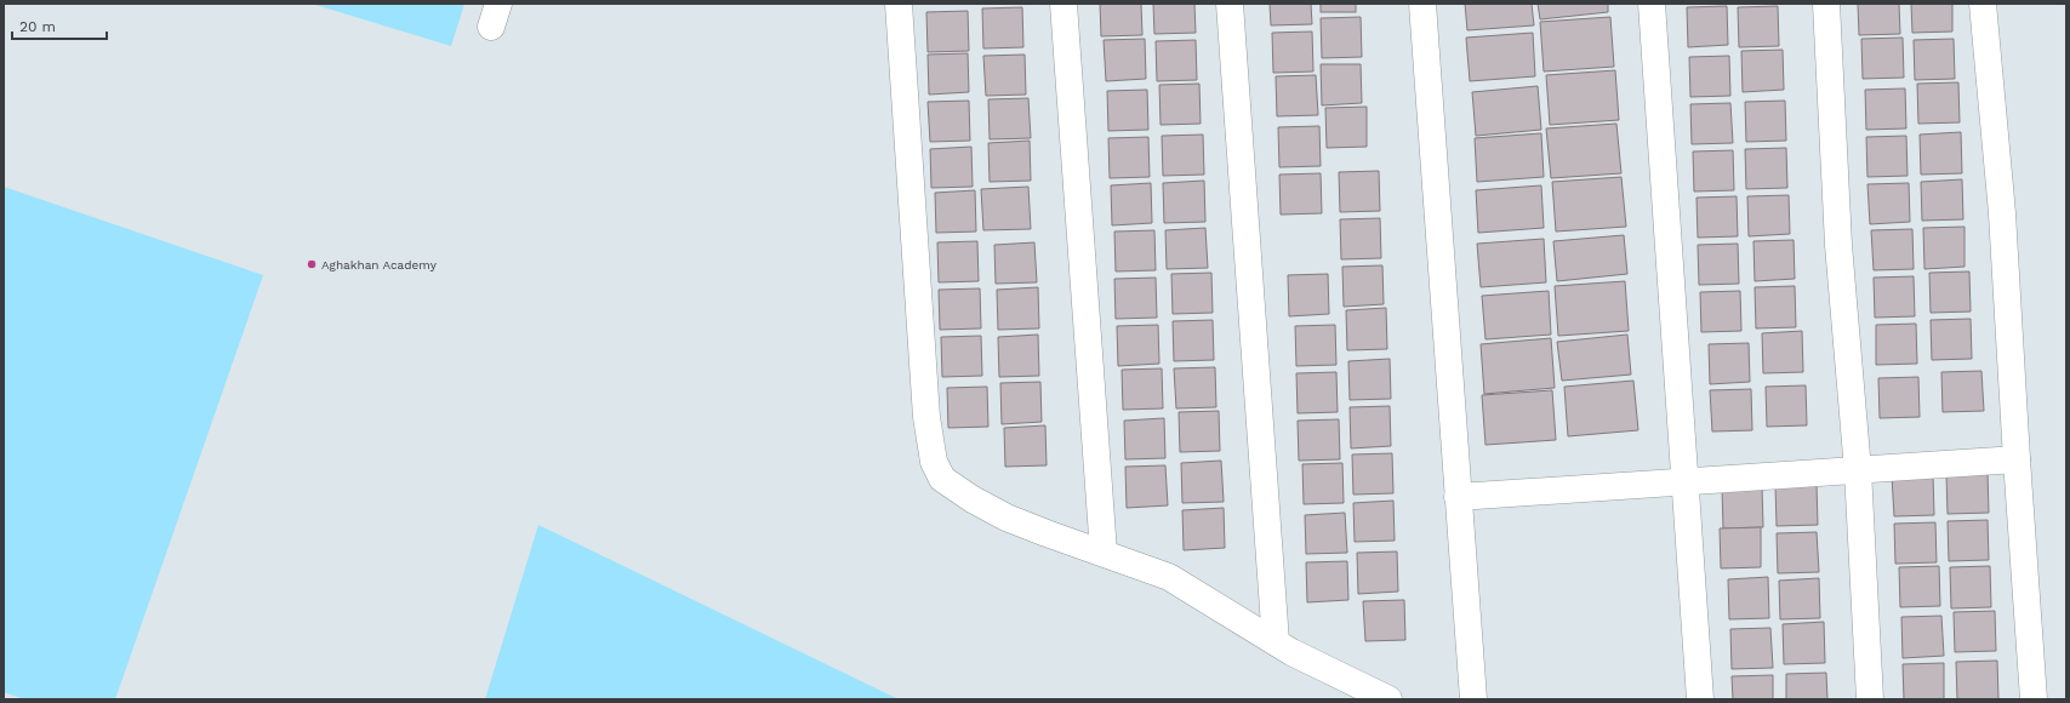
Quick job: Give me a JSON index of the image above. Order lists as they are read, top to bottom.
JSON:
{
  "places": ["Aghakhan Academy"],
  "scale_bar": "20 m"
}
